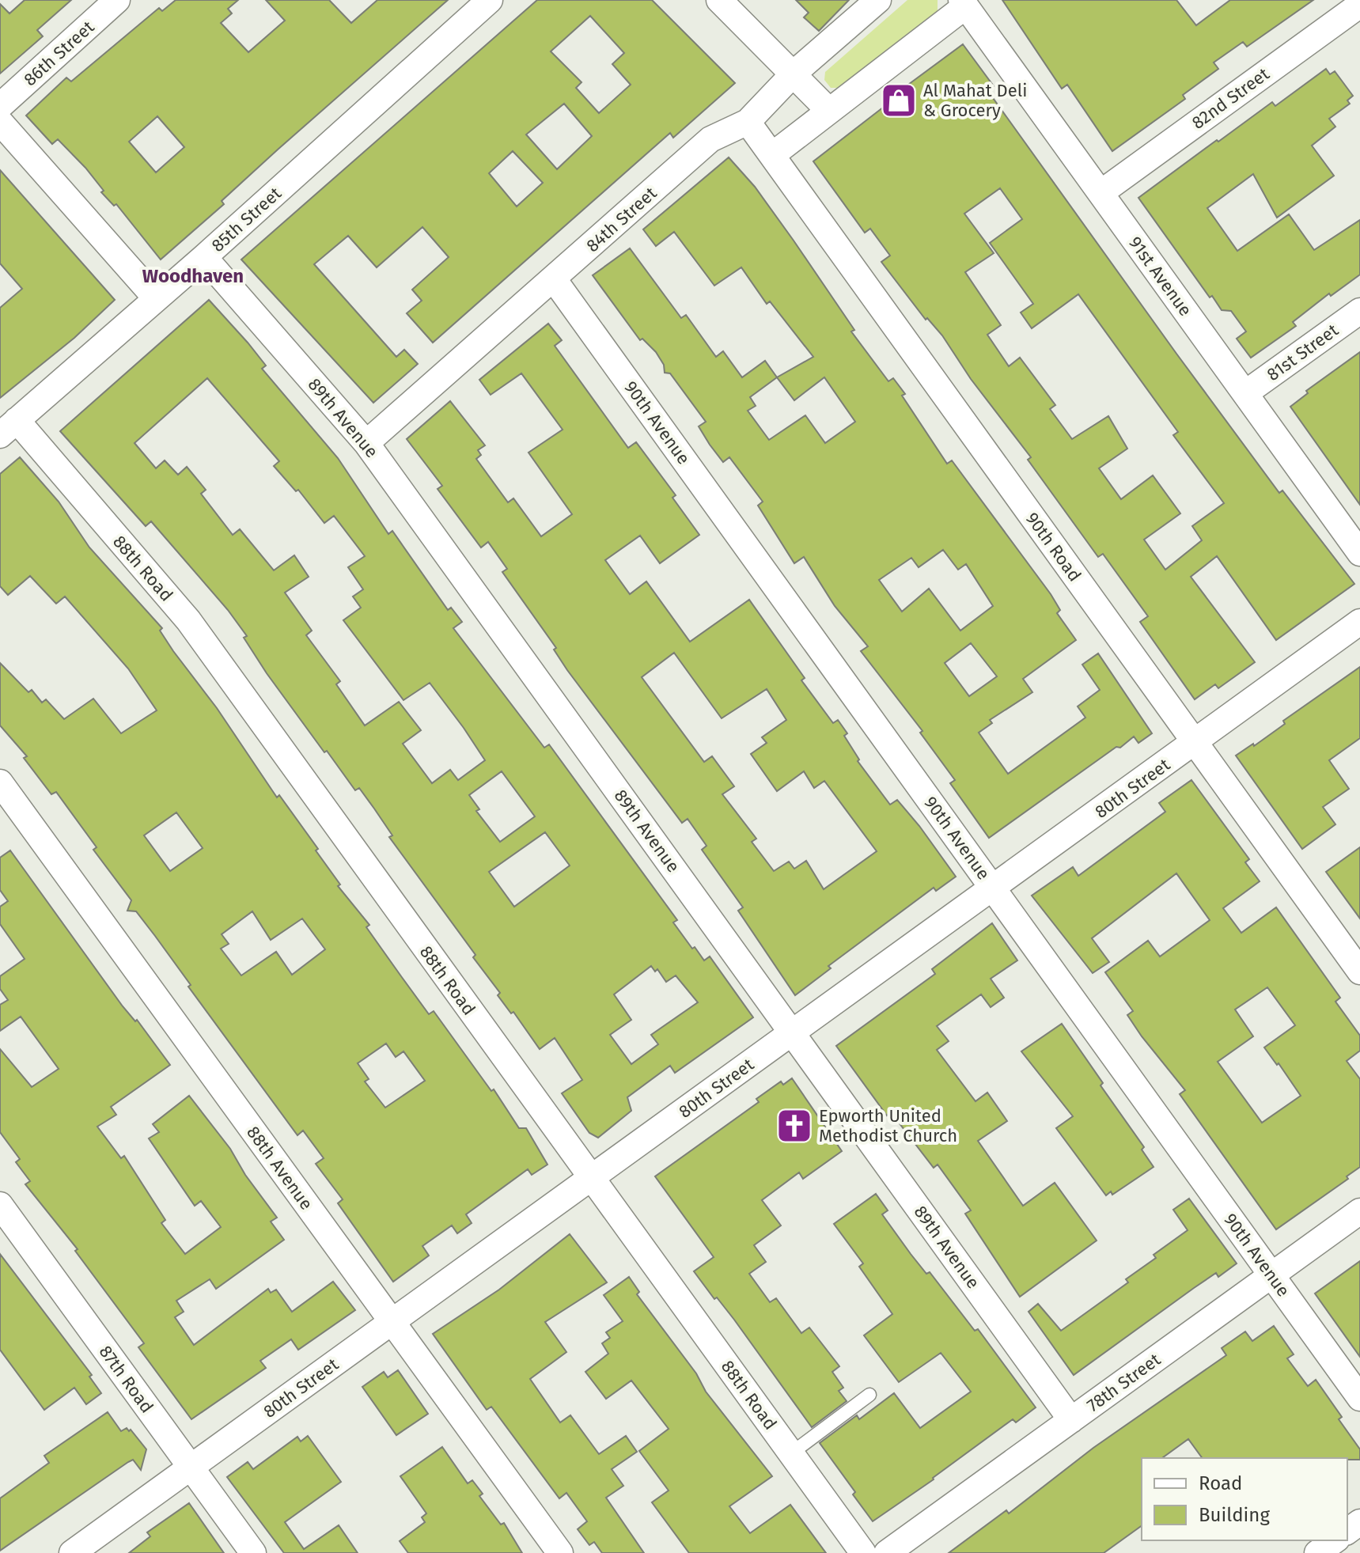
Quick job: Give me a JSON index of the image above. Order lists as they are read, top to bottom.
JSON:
{
  "streets": {
    "street": [
      "86th Street",
      "82nd Street",
      "85th Street",
      "84th Street",
      "91st Avenue",
      "81st Street",
      "89th Avenue",
      "90th Avenue",
      "90th Road",
      "88th Road",
      "80th Street",
      "88th Avenue",
      "87th Road",
      "78th Street"
    ]
  },
  "crossings": [
    ["82nd Street", "91st Avenue"],
    ["85th Street", "89th Avenue"],
    ["85th Street", "88th Road"],
    ["84th Street", "89th Avenue"],
    ["84th Street", "90th Avenue"],
    ["84th Street", "90th Road"],
    ["91st Avenue", "81st Street"],
    ["89th Avenue", "80th Street"],
    ["89th Avenue", "78th Street"],
    ["90th Avenue", "80th Street"],
    ["90th Avenue", "78th Street"],
    ["90th Road", "80th Street"],
    ["88th Road", "80th Street"],
    ["80th Street", "88th Avenue"],
    ["80th Street", "87th Road"]
  ],
  "districts": ["Woodhaven"],
  "places": {
    "shop": ["Al Mahat Deli & Grocery"],
    "church": ["Epworth United Methodist Church"]
  },
  "legend": ["Road", "Building"]
}
